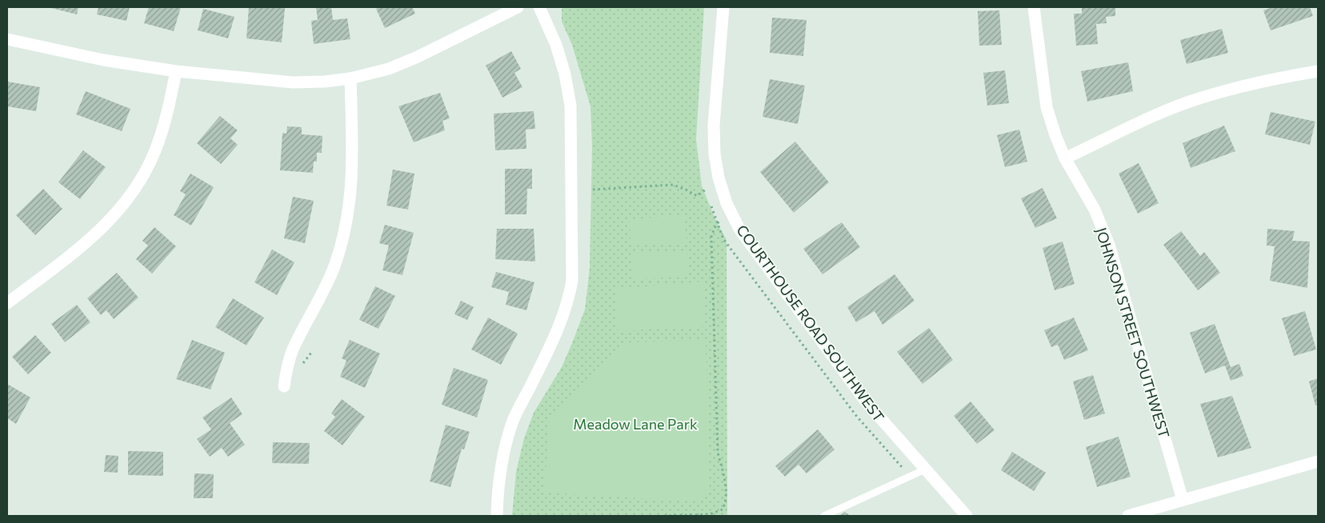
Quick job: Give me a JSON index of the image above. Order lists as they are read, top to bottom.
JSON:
{
  "streets": {
    "street": ["COURTHOUSE ROAD SOUTHWEST", "JOHNSON STREET SOUTHWEST"]
  },
  "parks": ["Meadow Lane Park"]
}
